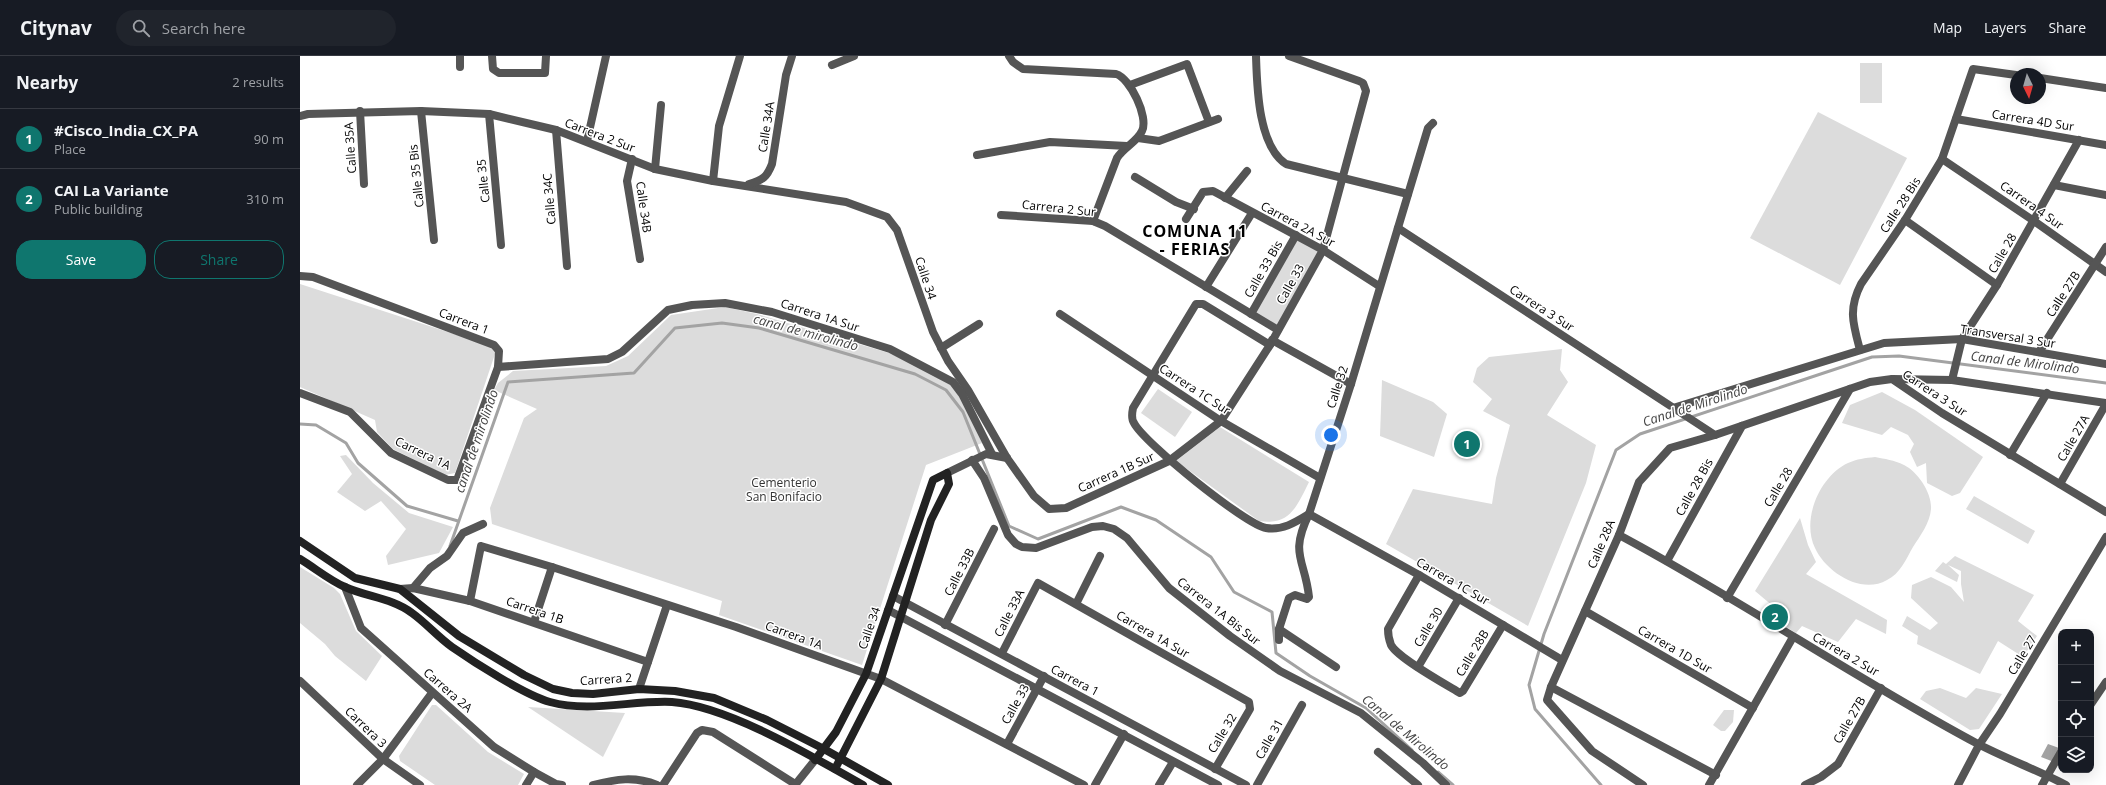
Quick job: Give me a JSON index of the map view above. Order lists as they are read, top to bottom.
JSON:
{
  "streets": {
    "street": [
      "Carrera 4D Sur",
      "Calle 34A",
      "Carrera 2 Sur",
      "Calle 35A",
      "Calle 35 Bis",
      "Calle 35",
      "Calle 34C",
      "Calle 28 Bis",
      "Carrera 4 Sur",
      "Calle 34B",
      "Carrera 2A Sur",
      "Calle 28",
      "Calle 33 Bis",
      "Calle 34",
      "Calle 33",
      "Calle 27B",
      "Carrera 3 Sur",
      "Carrera 1A Sur",
      "Carrera 1",
      "Transversal 3 Sur",
      "Calle 32",
      "Carrera 1C Sur",
      "Calle 27A",
      "Carrera 1A",
      "Carrera 1B Sur",
      "Calle 28A",
      "Calle 33B",
      "Carrera 1B",
      "Carrera 1A Bis Sur",
      "Calle 33A",
      "Calle 30",
      "Carrera 1D Sur",
      "Calle 28B",
      "Calle 27",
      "Carrera 2",
      "Carrera 2A",
      "Carrera 3",
      "Calle 31"
    ]
  },
  "crossings": [
    ["Carrera 4D Sur", "Calle 28 Bis"],
    ["Carrera 4D Sur", "Calle 28"],
    ["Calle 34A", "Carrera 2 Sur"],
    ["Carrera 2 Sur", "Calle 35A"],
    ["Carrera 2 Sur", "Calle 35 Bis"],
    ["Carrera 2 Sur", "Calle 35"],
    ["Carrera 2 Sur", "Calle 34C"],
    ["Carrera 2 Sur", "Calle 28 Bis"],
    ["Carrera 2 Sur", "Calle 34B"],
    ["Carrera 2 Sur", "Calle 28"],
    ["Carrera 2 Sur", "Calle 33 Bis"],
    ["Carrera 2 Sur", "Calle 34"],
    ["Carrera 2 Sur", "Calle 33"],
    ["Carrera 2 Sur", "Calle 27B"],
    ["Carrera 2 Sur", "Calle 28A"],
    ["Carrera 2 Sur", "Calle 27"],
    ["Calle 28 Bis", "Carrera 4 Sur"],
    ["Calle 28 Bis", "Carrera 3 Sur"],
    ["Calle 28 Bis", "Transversal 3 Sur"],
    ["Carrera 4 Sur", "Calle 28"],
    ["Carrera 4 Sur", "Calle 27B"],
    ["Carrera 2A Sur", "Calle 33 Bis"],
    ["Carrera 2A Sur", "Calle 33"],
    ["Carrera 2A Sur", "Calle 32"],
    ["Calle 28", "Carrera 3 Sur"],
    ["Calle 28", "Transversal 3 Sur"],
    ["Calle 34", "Carrera 1A Sur"],
    ["Calle 34", "Carrera 1"],
    ["Calle 34", "Carrera 1A"],
    ["Calle 34", "Carrera 1B Sur"],
    ["Calle 34", "Carrera 1A Bis Sur"],
    ["Calle 34", "Carrera 2"],
    ["Calle 33", "Carrera 1"],
    ["Calle 33", "Carrera 1C Sur"],
    ["Calle 33", "Carrera 1A"],
    ["Calle 33", "Carrera 1B Sur"],
    ["Calle 27B", "Transversal 3 Sur"],
    ["Carrera 3 Sur", "Calle 32"],
    ["Carrera 3 Sur", "Calle 27A"],
    ["Carrera 3 Sur", "Calle 28A"],
    ["Carrera 1A Sur", "Carrera 1"],
    ["Carrera 1A Sur", "Calle 32"],
    ["Carrera 1A Sur", "Carrera 1A"],
    ["Carrera 1A Sur", "Calle 33A"],
    ["Carrera 1", "Calle 32"],
    ["Carrera 1", "Carrera 1A"],
    ["Carrera 1", "Calle 33B"],
    ["Carrera 1", "Calle 33A"],
    ["Calle 32", "Carrera 1C Sur"],
    ["Calle 32", "Carrera 1B Sur"],
    ["Carrera 1C Sur", "Carrera 1B Sur"],
    ["Carrera 1C Sur", "Calle 28A"],
    ["Carrera 1C Sur", "Calle 30"],
    ["Carrera 1C Sur", "Calle 28B"],
    ["Carrera 1A", "Carrera 1B"],
    ["Calle 28A", "Carrera 1D Sur"],
    ["Calle 30", "Calle 28B"]
  ],
  "districts": ["COMUNA 11 - FERIAS"],
  "water": ["canal de mirolindo", "Canal de Mirolindo"],
  "parks": ["Cementerio San Bonifacio"],
  "north": "bottom",
  "page": {
    "header": "Citynav",
    "search": "Search here",
    "nav": ["Map", "Layers", "Share"],
    "heading": ["Nearby", "2 results"],
    "list": [
      {
        "mark": "1",
        "name": "#Cisco_India_CX_PA",
        "note": "Place",
        "value": "90 m"
      },
      {
        "mark": "2",
        "name": "CAI La Variante",
        "note": "Public building",
        "value": "310 m"
      }
    ],
    "buttons": ["Save", "Share"],
    "pins": ["1", "2"],
    "map_buttons": ["+", "−"]
  }
}
